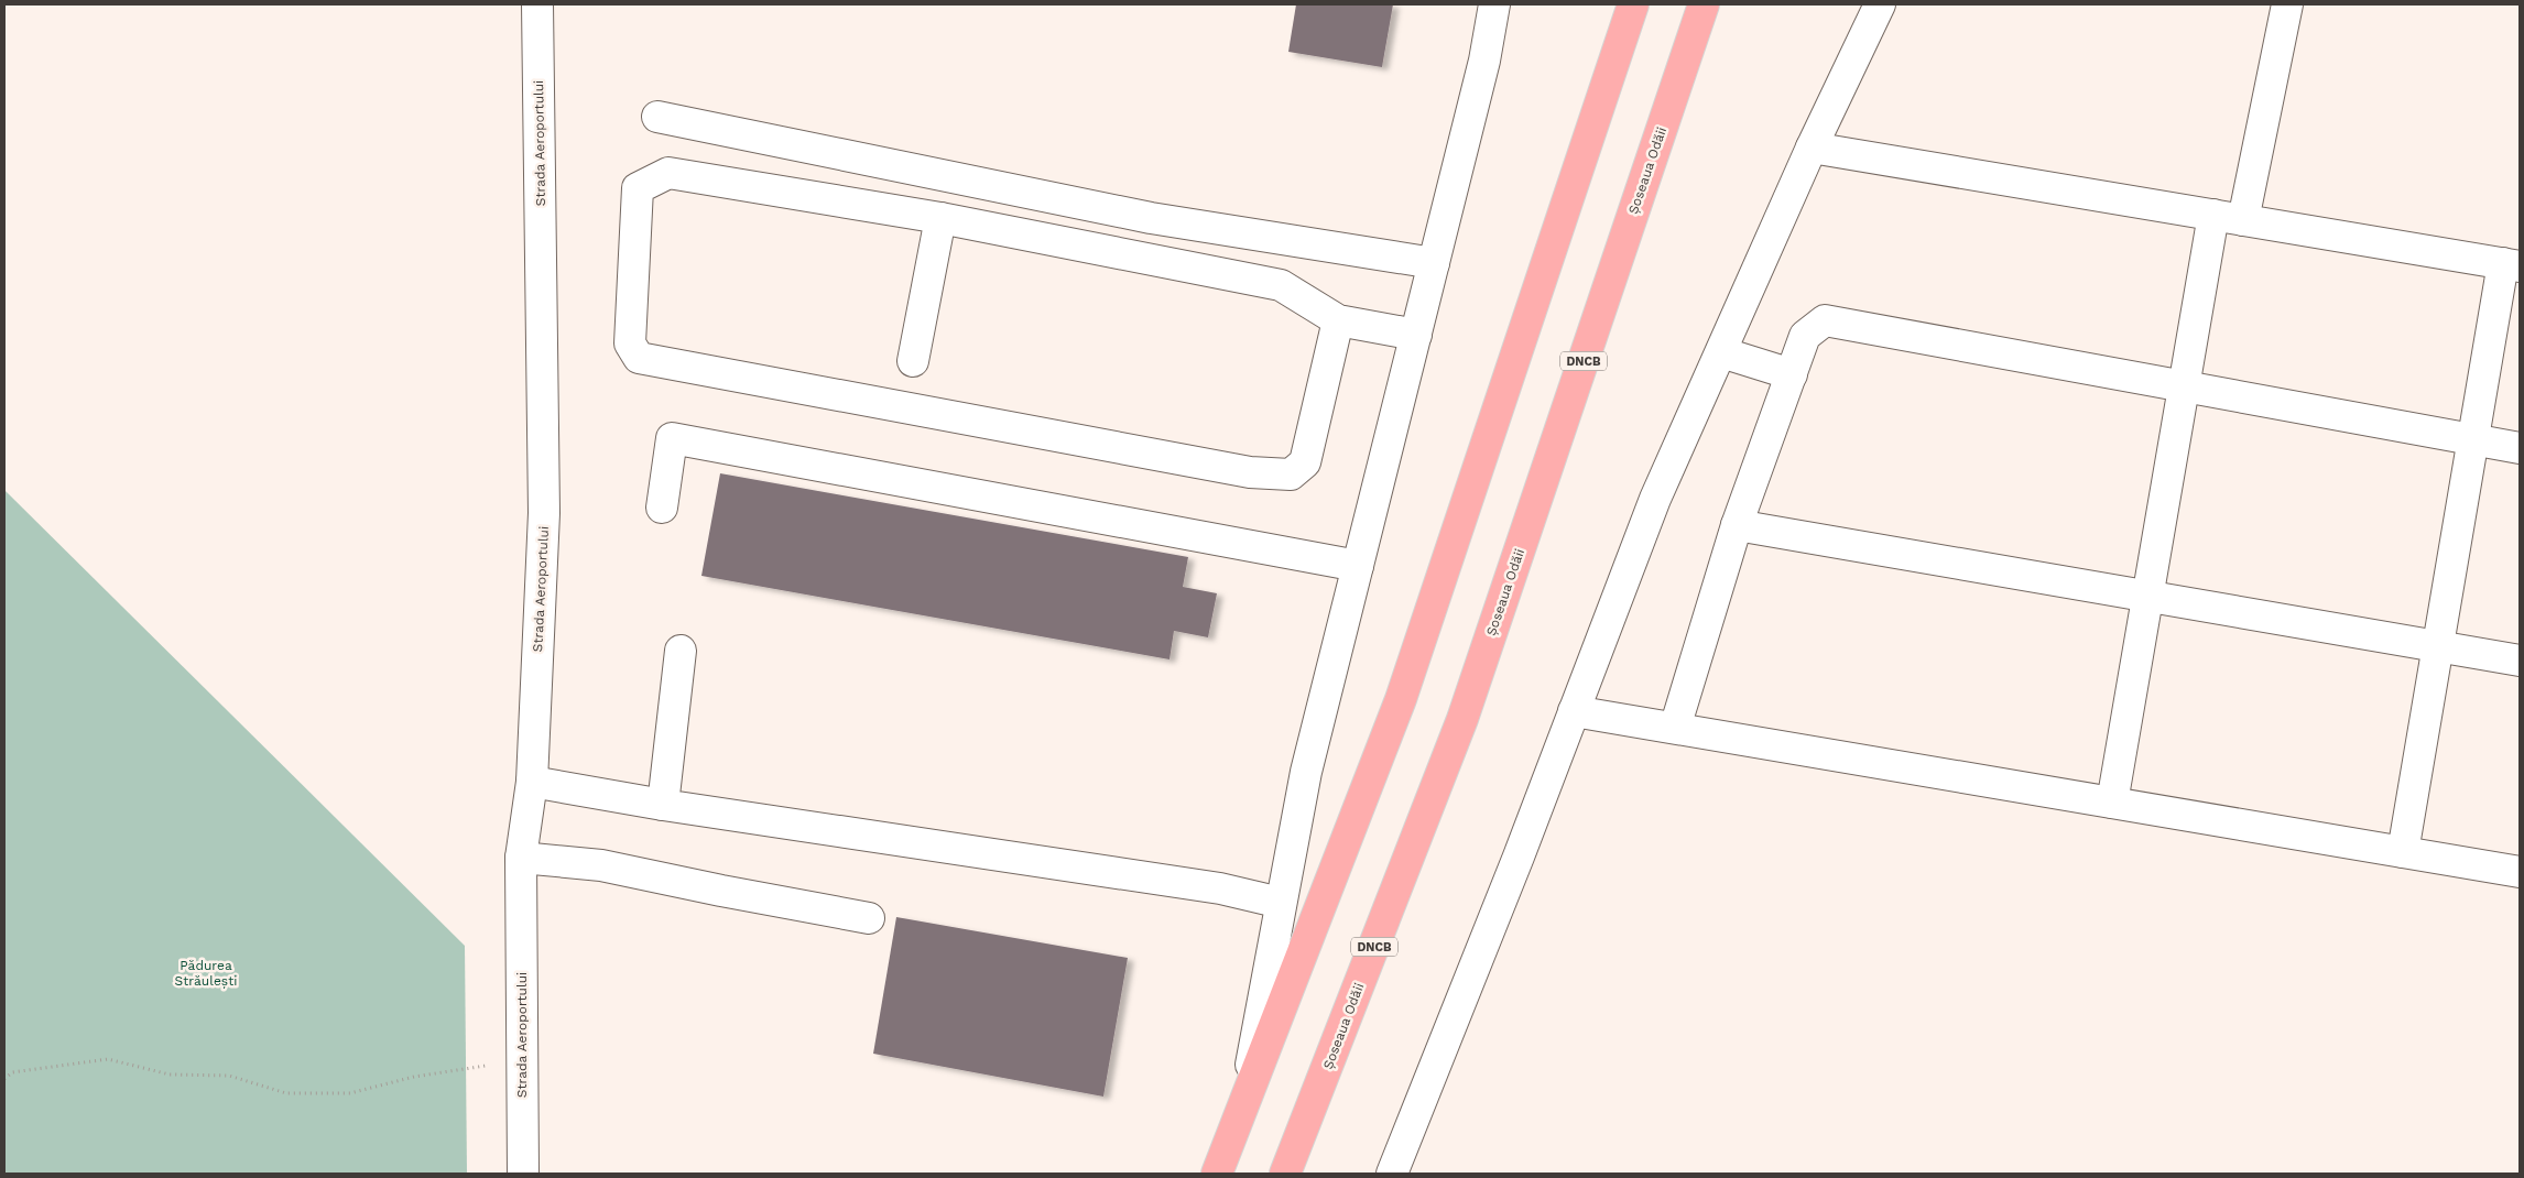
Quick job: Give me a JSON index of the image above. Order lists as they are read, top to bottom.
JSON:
{
  "streets": {
    "main road": ["Șoseaua Odăii", "DNCB"],
    "street": ["Strada Aeroportului"]
  },
  "parks": ["Pădurea Străulești"]
}
